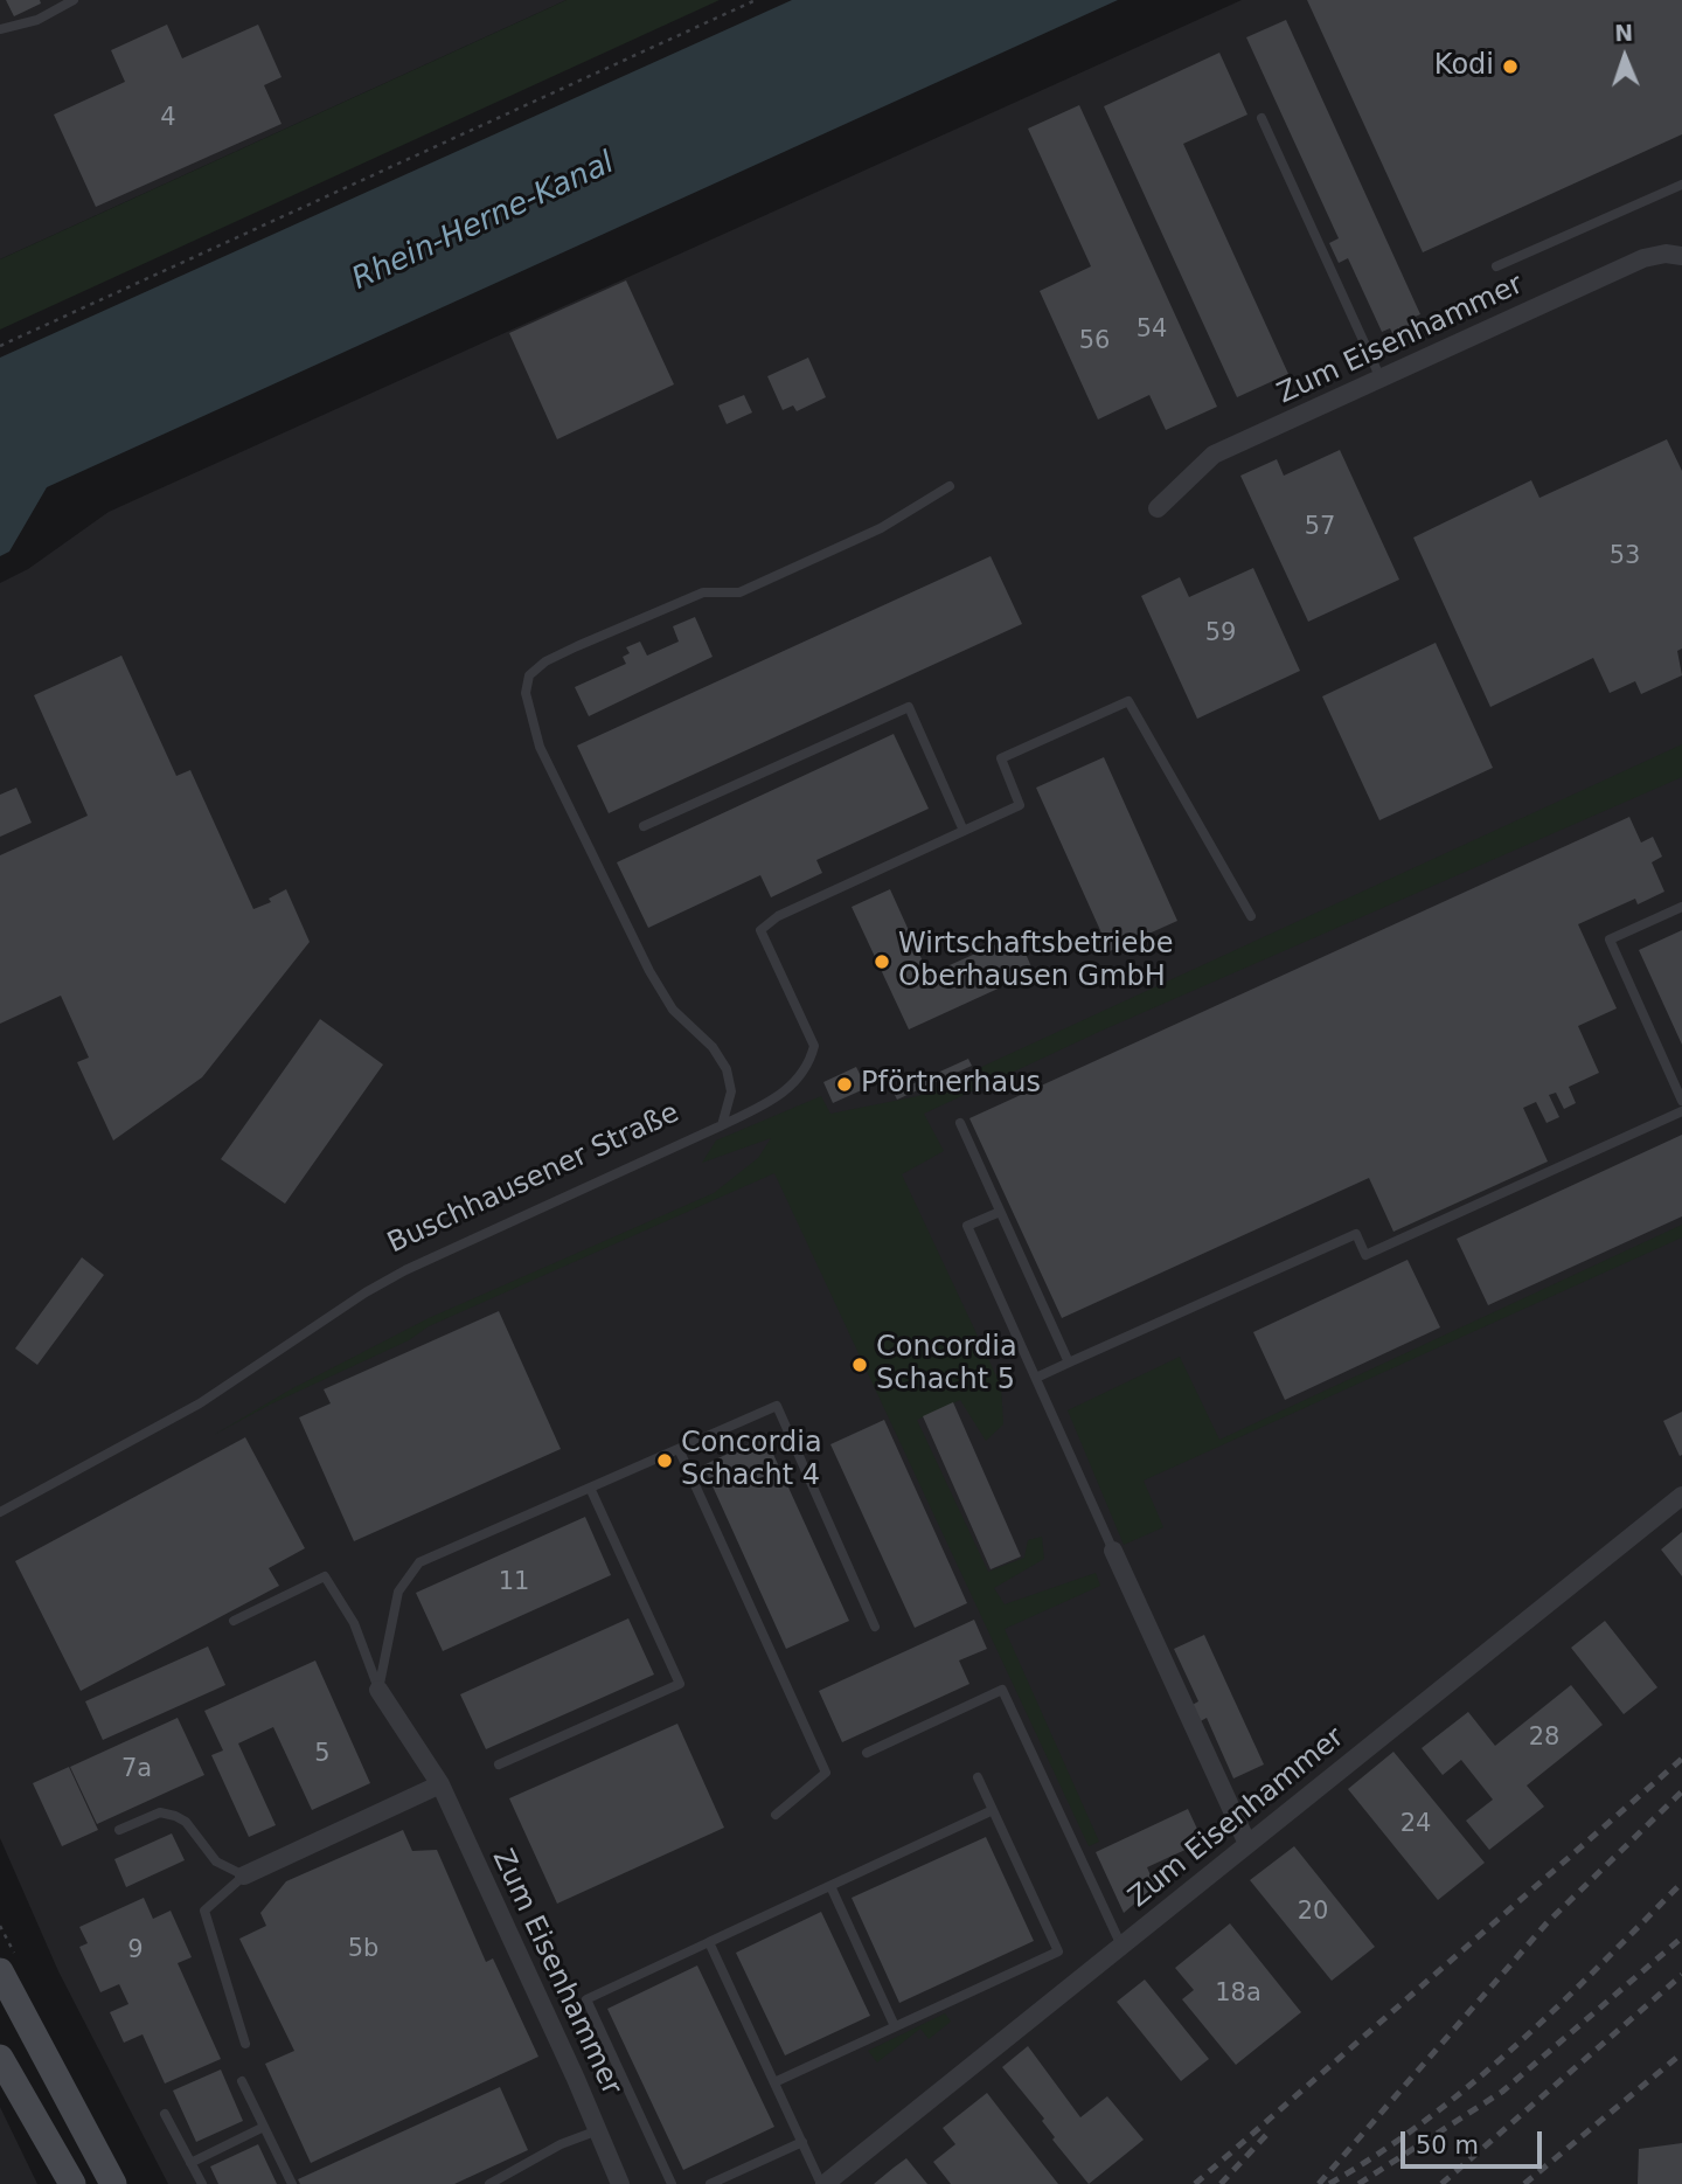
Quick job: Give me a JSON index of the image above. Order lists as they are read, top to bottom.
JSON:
{
  "streets": {
    "street": ["Zum Eisenhammer"],
    "lane": ["Buschhausener Straße"]
  },
  "water": ["Rhein-Herne-Kanal"],
  "places": [
    "Kodi",
    "Wirtschaftsbetriebe Oberhausen GmbH",
    "Pförtnerhaus",
    "Concordia Schacht 5",
    "Concordia Schacht 4"
  ],
  "house_numbers": [
    "4",
    "54",
    "56",
    "57",
    "53",
    "59",
    "11",
    "28",
    "5",
    "7a",
    "24",
    "20",
    "5b",
    "9",
    "18a"
  ],
  "scale_bar": "50 m",
  "north": "top"
}
